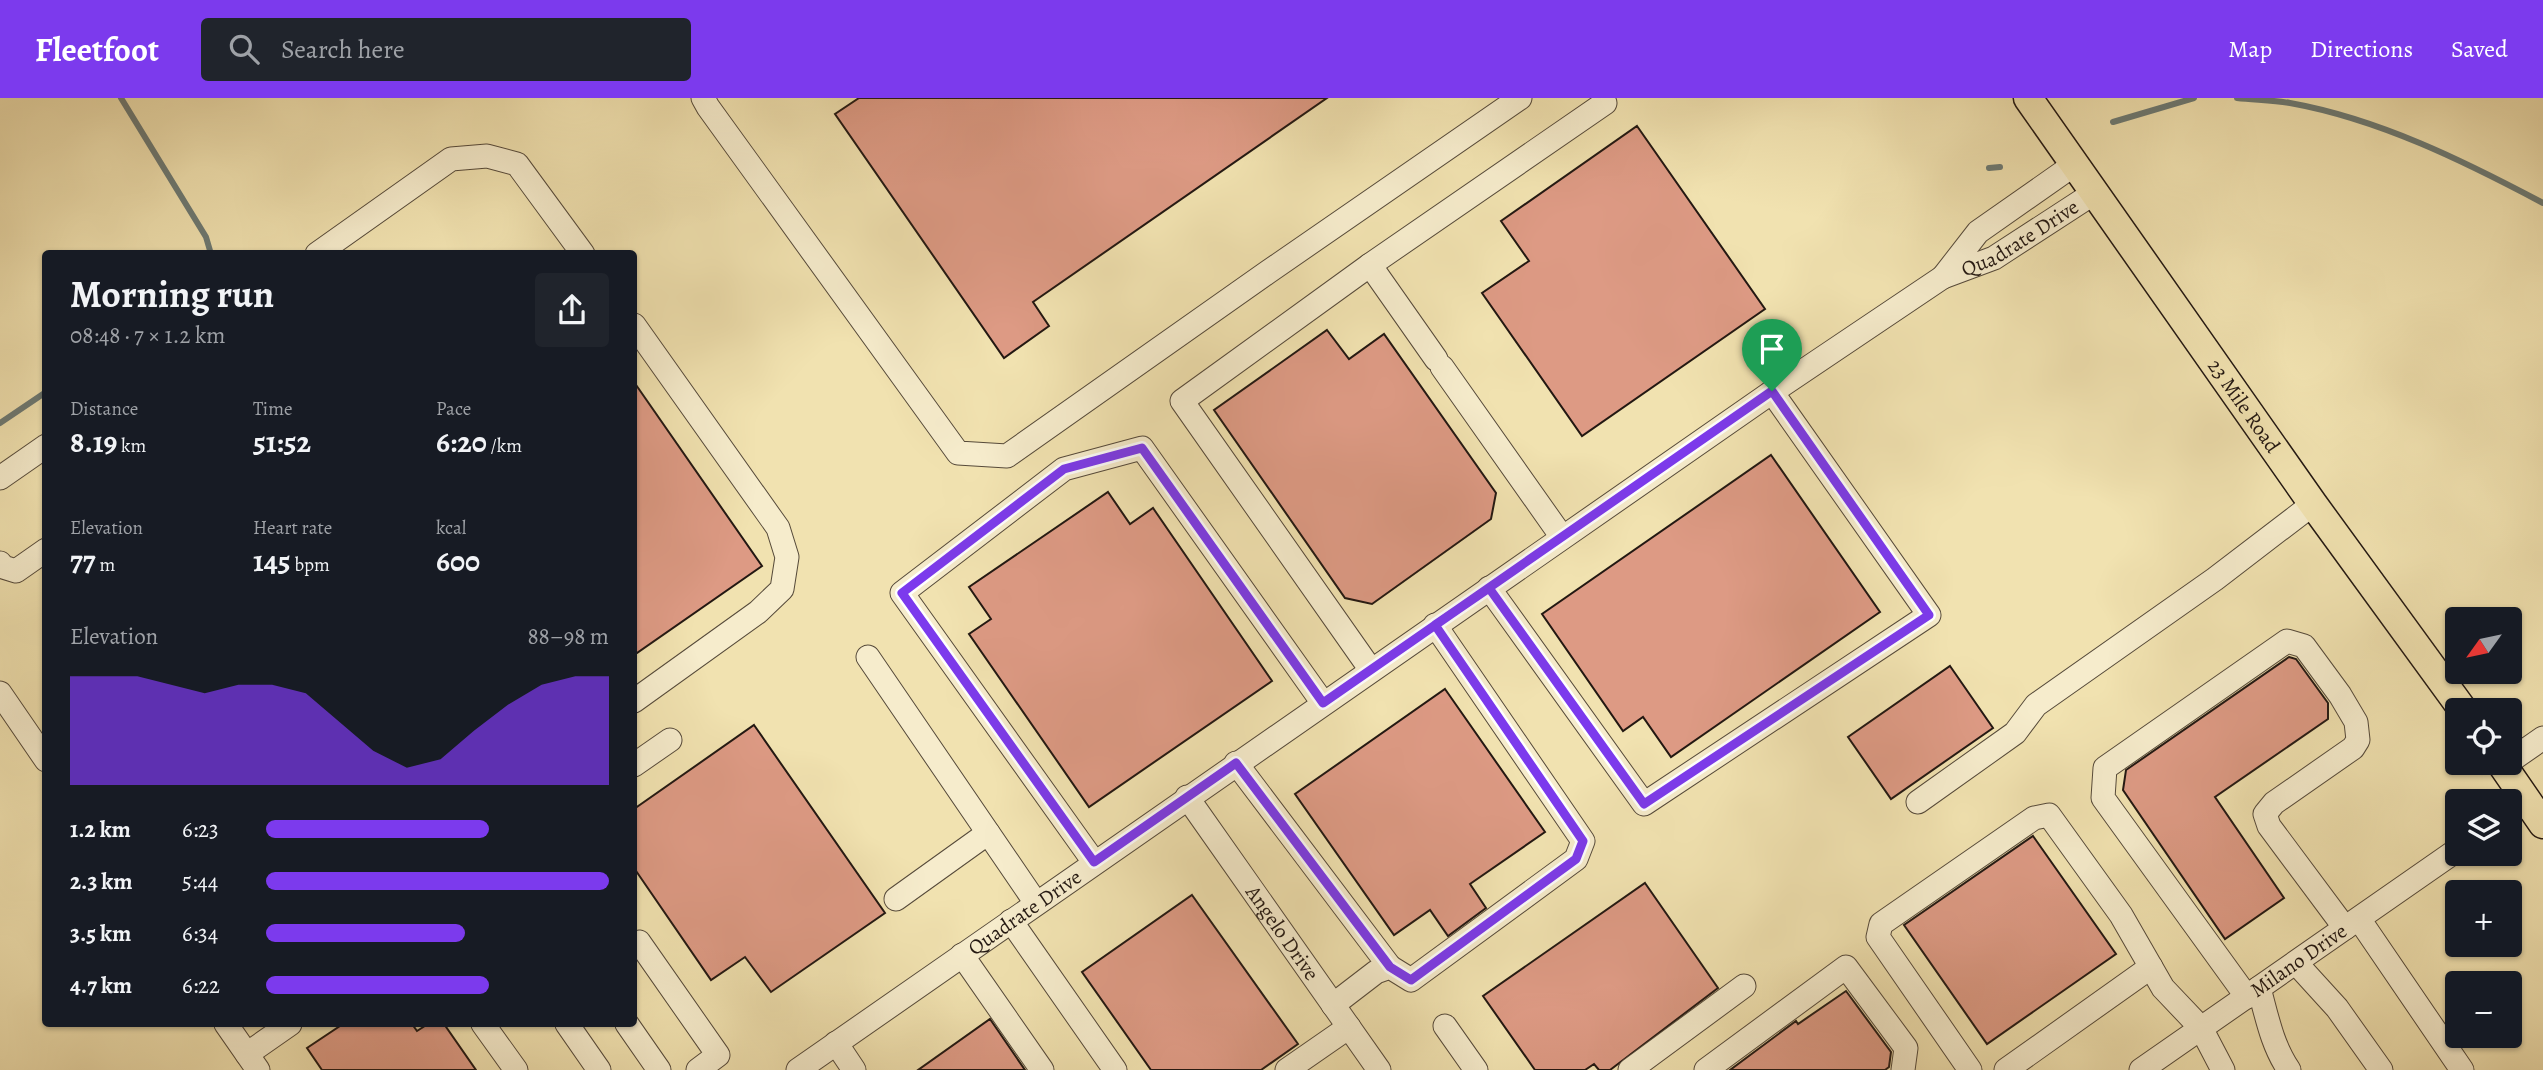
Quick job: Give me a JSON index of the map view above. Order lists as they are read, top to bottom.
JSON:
{
  "streets": {
    "main road": ["23 Mile Road"],
    "street": ["Quadrate Drive", "Angelo Drive", "Milano Drive"]
  },
  "crossings": [
    ["Quadrate Drive", "23 Mile Road"],
    ["Quadrate Drive", "Angelo Drive"]
  ],
  "north": "bottom left",
  "page": {
    "header": "Fleetfoot",
    "search": "Search here",
    "nav": ["Map", "Directions", "Saved"],
    "heading": ["Morning run", "08:48 · 7 × 1.2 km"],
    "stats": [
      ["Distance", "8.19 km"],
      ["Time", "51:52"],
      ["Pace", "6:20 /km"],
      ["Elevation", "77 m"],
      ["Heart rate", "145 bpm"],
      ["kcal", "600"]
    ],
    "map_buttons": ["+", "−"],
    "chart": ["Elevation", "88–98 m"],
    "list": [
      {
        "name": "1.2 km",
        "note": "6:23"
      },
      {
        "name": "2.3 km",
        "note": "5:44"
      },
      {
        "name": "3.5 km",
        "note": "6:34"
      },
      {
        "name": "4.7 km",
        "note": "6:22"
      }
    ]
  }
}
